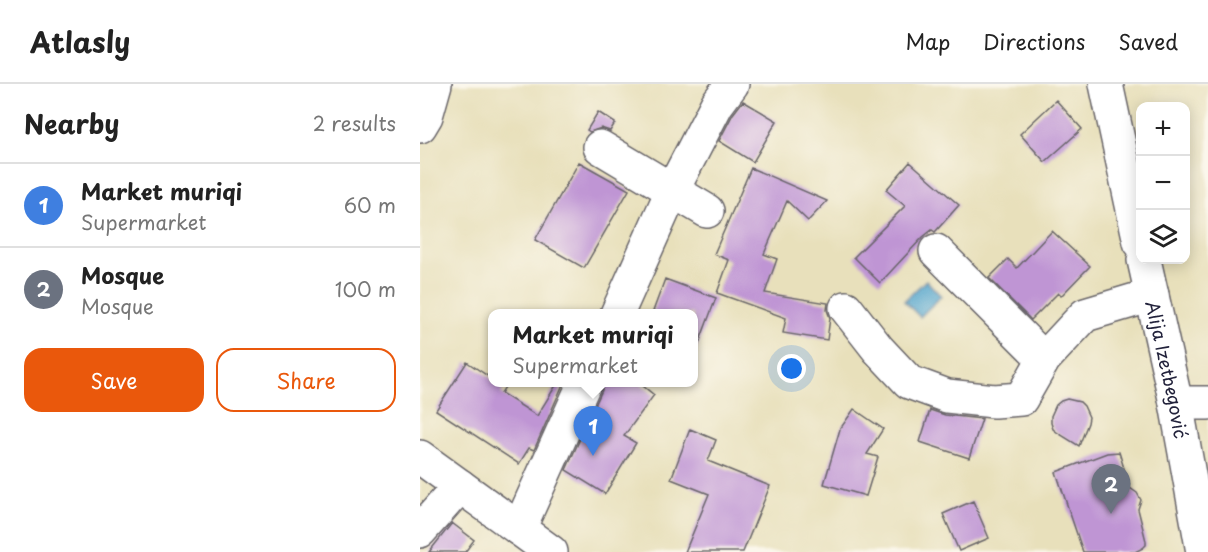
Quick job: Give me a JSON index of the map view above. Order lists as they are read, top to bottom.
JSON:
{
  "streets": {
    "street": ["Alija Izetbegović"]
  },
  "page": {
    "header": "Atlasly",
    "nav": ["Map", "Directions", "Saved"],
    "heading": ["Nearby", "2 results"],
    "map_buttons": ["+", "−"],
    "list": [
      {
        "mark": "1",
        "name": "Market muriqi",
        "note": "Supermarket",
        "value": "60 m"
      },
      {
        "mark": "2",
        "name": "Mosque",
        "note": "Mosque",
        "value": "100 m"
      }
    ],
    "popup": ["Market muriqi", "Supermarket"],
    "buttons": ["Save", "Share"],
    "pins": ["1", "2"]
  }
}
